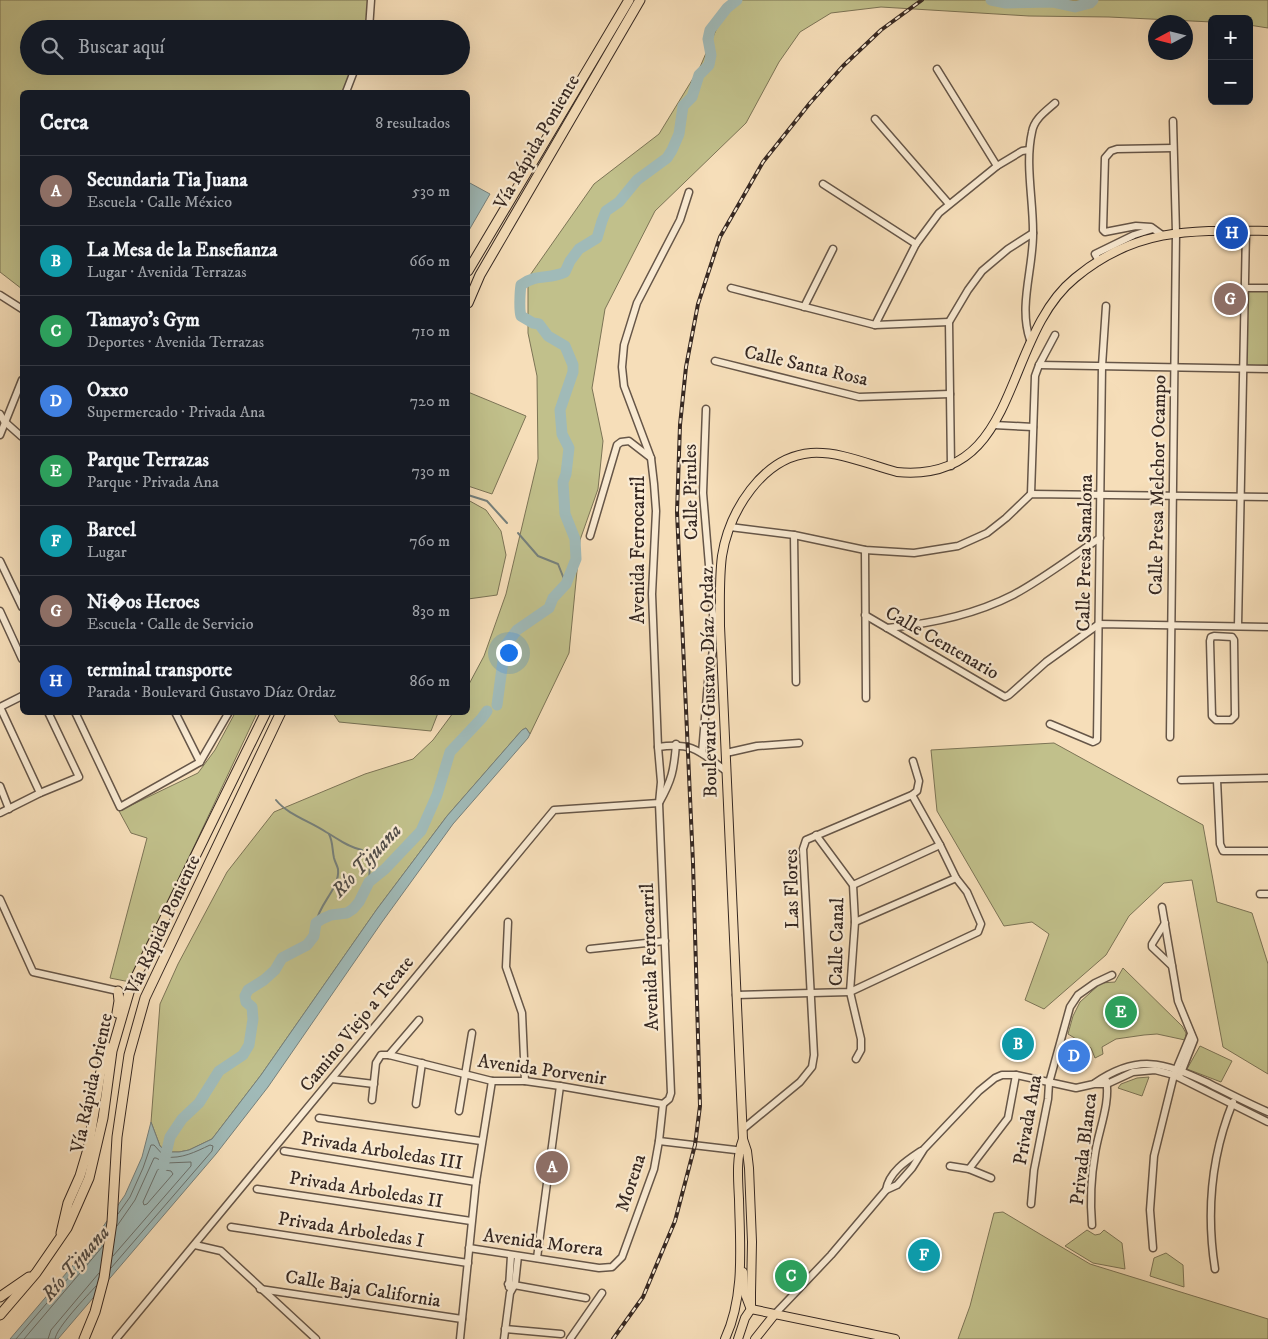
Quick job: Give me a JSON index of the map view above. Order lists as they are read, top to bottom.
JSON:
{
  "streets": {
    "highway": ["Vía Rápida Poniente", "Vía Rápida Oriente"],
    "main road": ["Boulevard Gustavo Díaz Ordaz"],
    "street": [
      "Calle Santa Rosa",
      "Calle Presa Melchor Ocampo",
      "Calle Pirules",
      "Avenida Ferrocarril",
      "Calle Presa Sanalona",
      "Calle Centenario",
      "Las Flores",
      "Calle Canal",
      "Camino Viejo a Tecate",
      "Avenida Porvenir",
      "Privada Ana",
      "Privada Blanca",
      "Privada Arboledas III",
      "Morena",
      "Privada Arboledas II",
      "Privada Arboledas I",
      "Avenida Morera",
      "Calle Baja California"
    ]
  },
  "crossings": [
    ["Calle Presa Melchor Ocampo", "Boulevard Gustavo Díaz Ordaz"],
    ["Calle Pirules", "Boulevard Gustavo Díaz Ordaz"],
    ["Avenida Ferrocarril", "Camino Viejo a Tecate"],
    ["Avenida Ferrocarril", "Avenida Porvenir"],
    ["Avenida Ferrocarril", "Morena"],
    ["Calle Presa Sanalona", "Calle Centenario"],
    ["Boulevard Gustavo Díaz Ordaz", "Las Flores"],
    ["Las Flores", "Calle Canal"],
    ["Avenida Porvenir", "Morena"],
    ["Morena", "Avenida Morera"]
  ],
  "water": ["Río Tijuana"],
  "north": "left",
  "page": {
    "map_buttons": ["+", "−"],
    "search": "Buscar aquí",
    "heading": ["Cerca", "8 resultados"],
    "list": [
      {
        "mark": "A",
        "name": "Secundaria Tia Juana",
        "note": "Escuela · Calle México",
        "value": "530 m"
      },
      {
        "mark": "B",
        "name": "La Mesa de la Enseñanza",
        "note": "Lugar · Avenida Terrazas",
        "value": "660 m"
      },
      {
        "mark": "C",
        "name": "Tamayo's Gym",
        "note": "Deportes · Avenida Terrazas",
        "value": "710 m"
      },
      {
        "mark": "D",
        "name": "Oxxo",
        "note": "Supermercado · Privada Ana",
        "value": "720 m"
      },
      {
        "mark": "E",
        "name": "Parque Terrazas",
        "note": "Parque · Privada Ana",
        "value": "730 m"
      },
      {
        "mark": "F",
        "name": "Barcel",
        "note": "Lugar",
        "value": "760 m"
      },
      {
        "mark": "G",
        "name": "Ni�os Heroes",
        "note": "Escuela · Calle de Servicio",
        "value": "830 m"
      },
      {
        "mark": "H",
        "name": "terminal transporte",
        "note": "Parada · Boulevard Gustavo Díaz Ordaz",
        "value": "860 m"
      }
    ],
    "pins": [
      "H",
      "G",
      "E",
      "B",
      "D",
      "A",
      "F",
      "C"
    ]
  }
}
